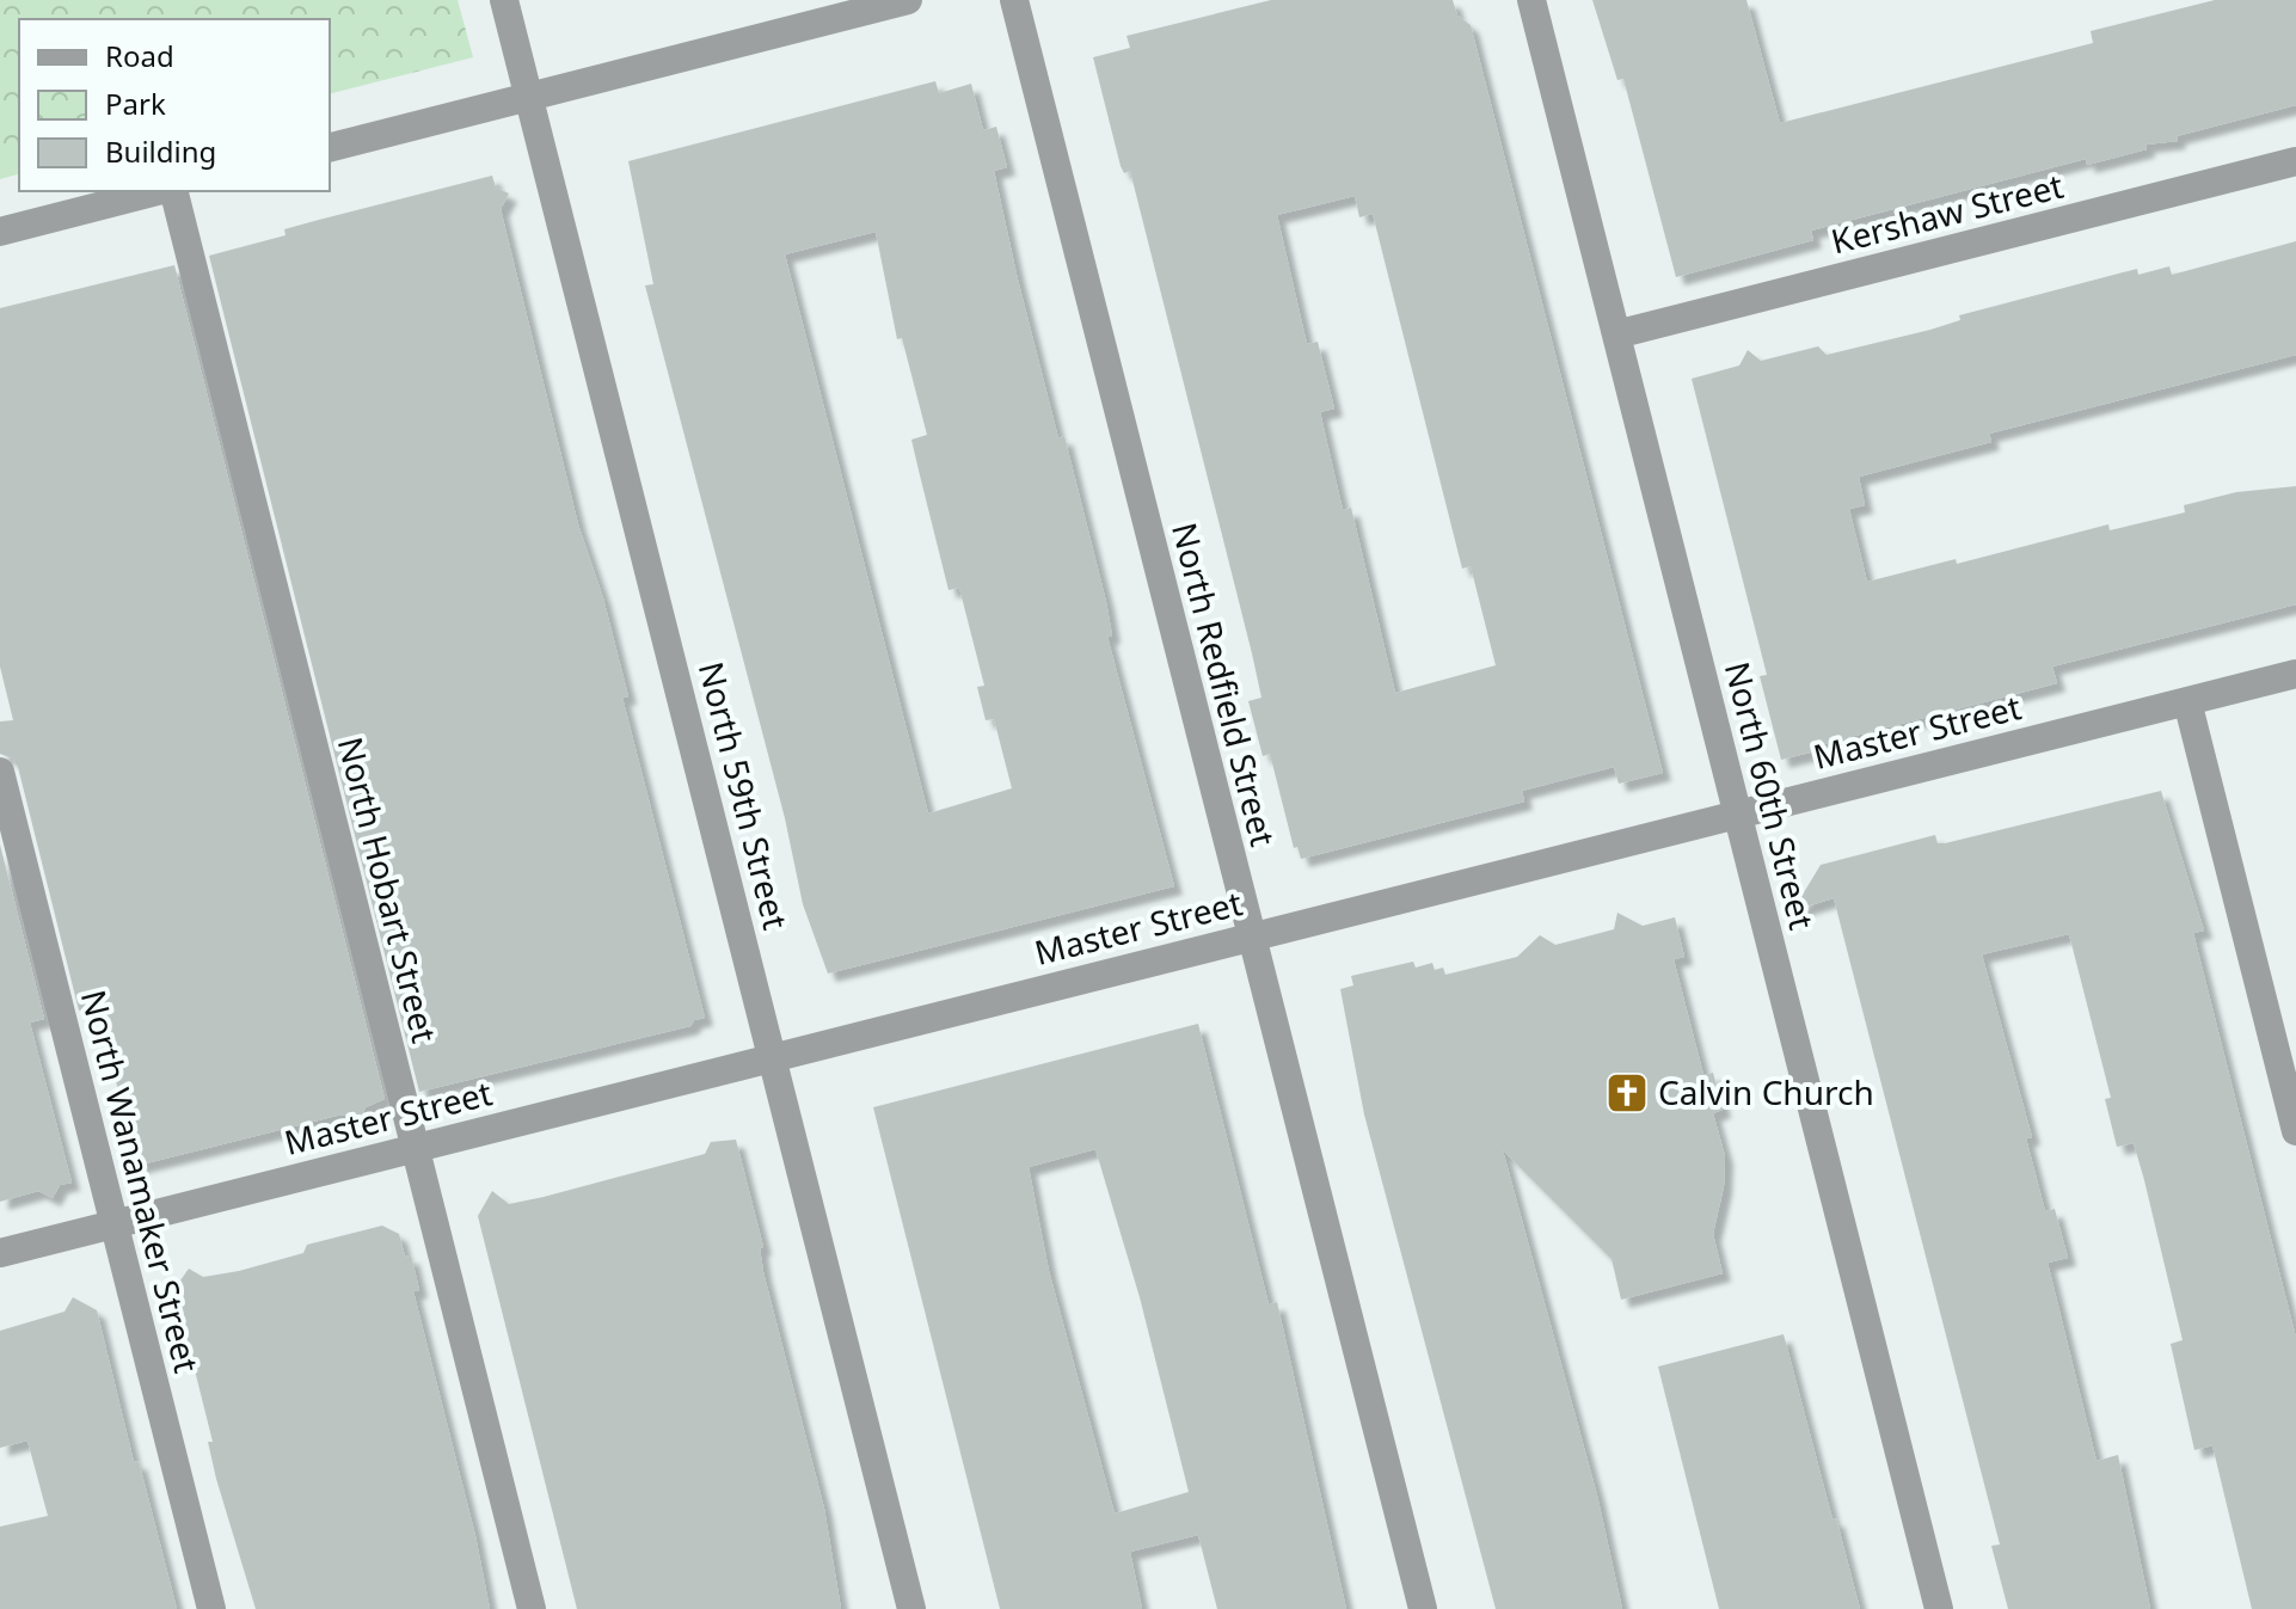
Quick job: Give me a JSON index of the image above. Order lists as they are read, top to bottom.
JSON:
{
  "streets": {
    "street": [
      "Kershaw Street",
      "North Redfield Street",
      "Master Street",
      "North 59th Street",
      "North 60th Street",
      "North Hobart Street",
      "North Wanamaker Street"
    ]
  },
  "crossings": [
    ["Kershaw Street", "North 60th Street"],
    ["North Redfield Street", "Master Street"],
    ["Master Street", "North 59th Street"],
    ["Master Street", "North 60th Street"],
    ["Master Street", "North Hobart Street"],
    ["Master Street", "North Wanamaker Street"]
  ],
  "places": {
    "church": ["Calvin Church"]
  },
  "legend": ["Road", "Park", "Building"]
}
